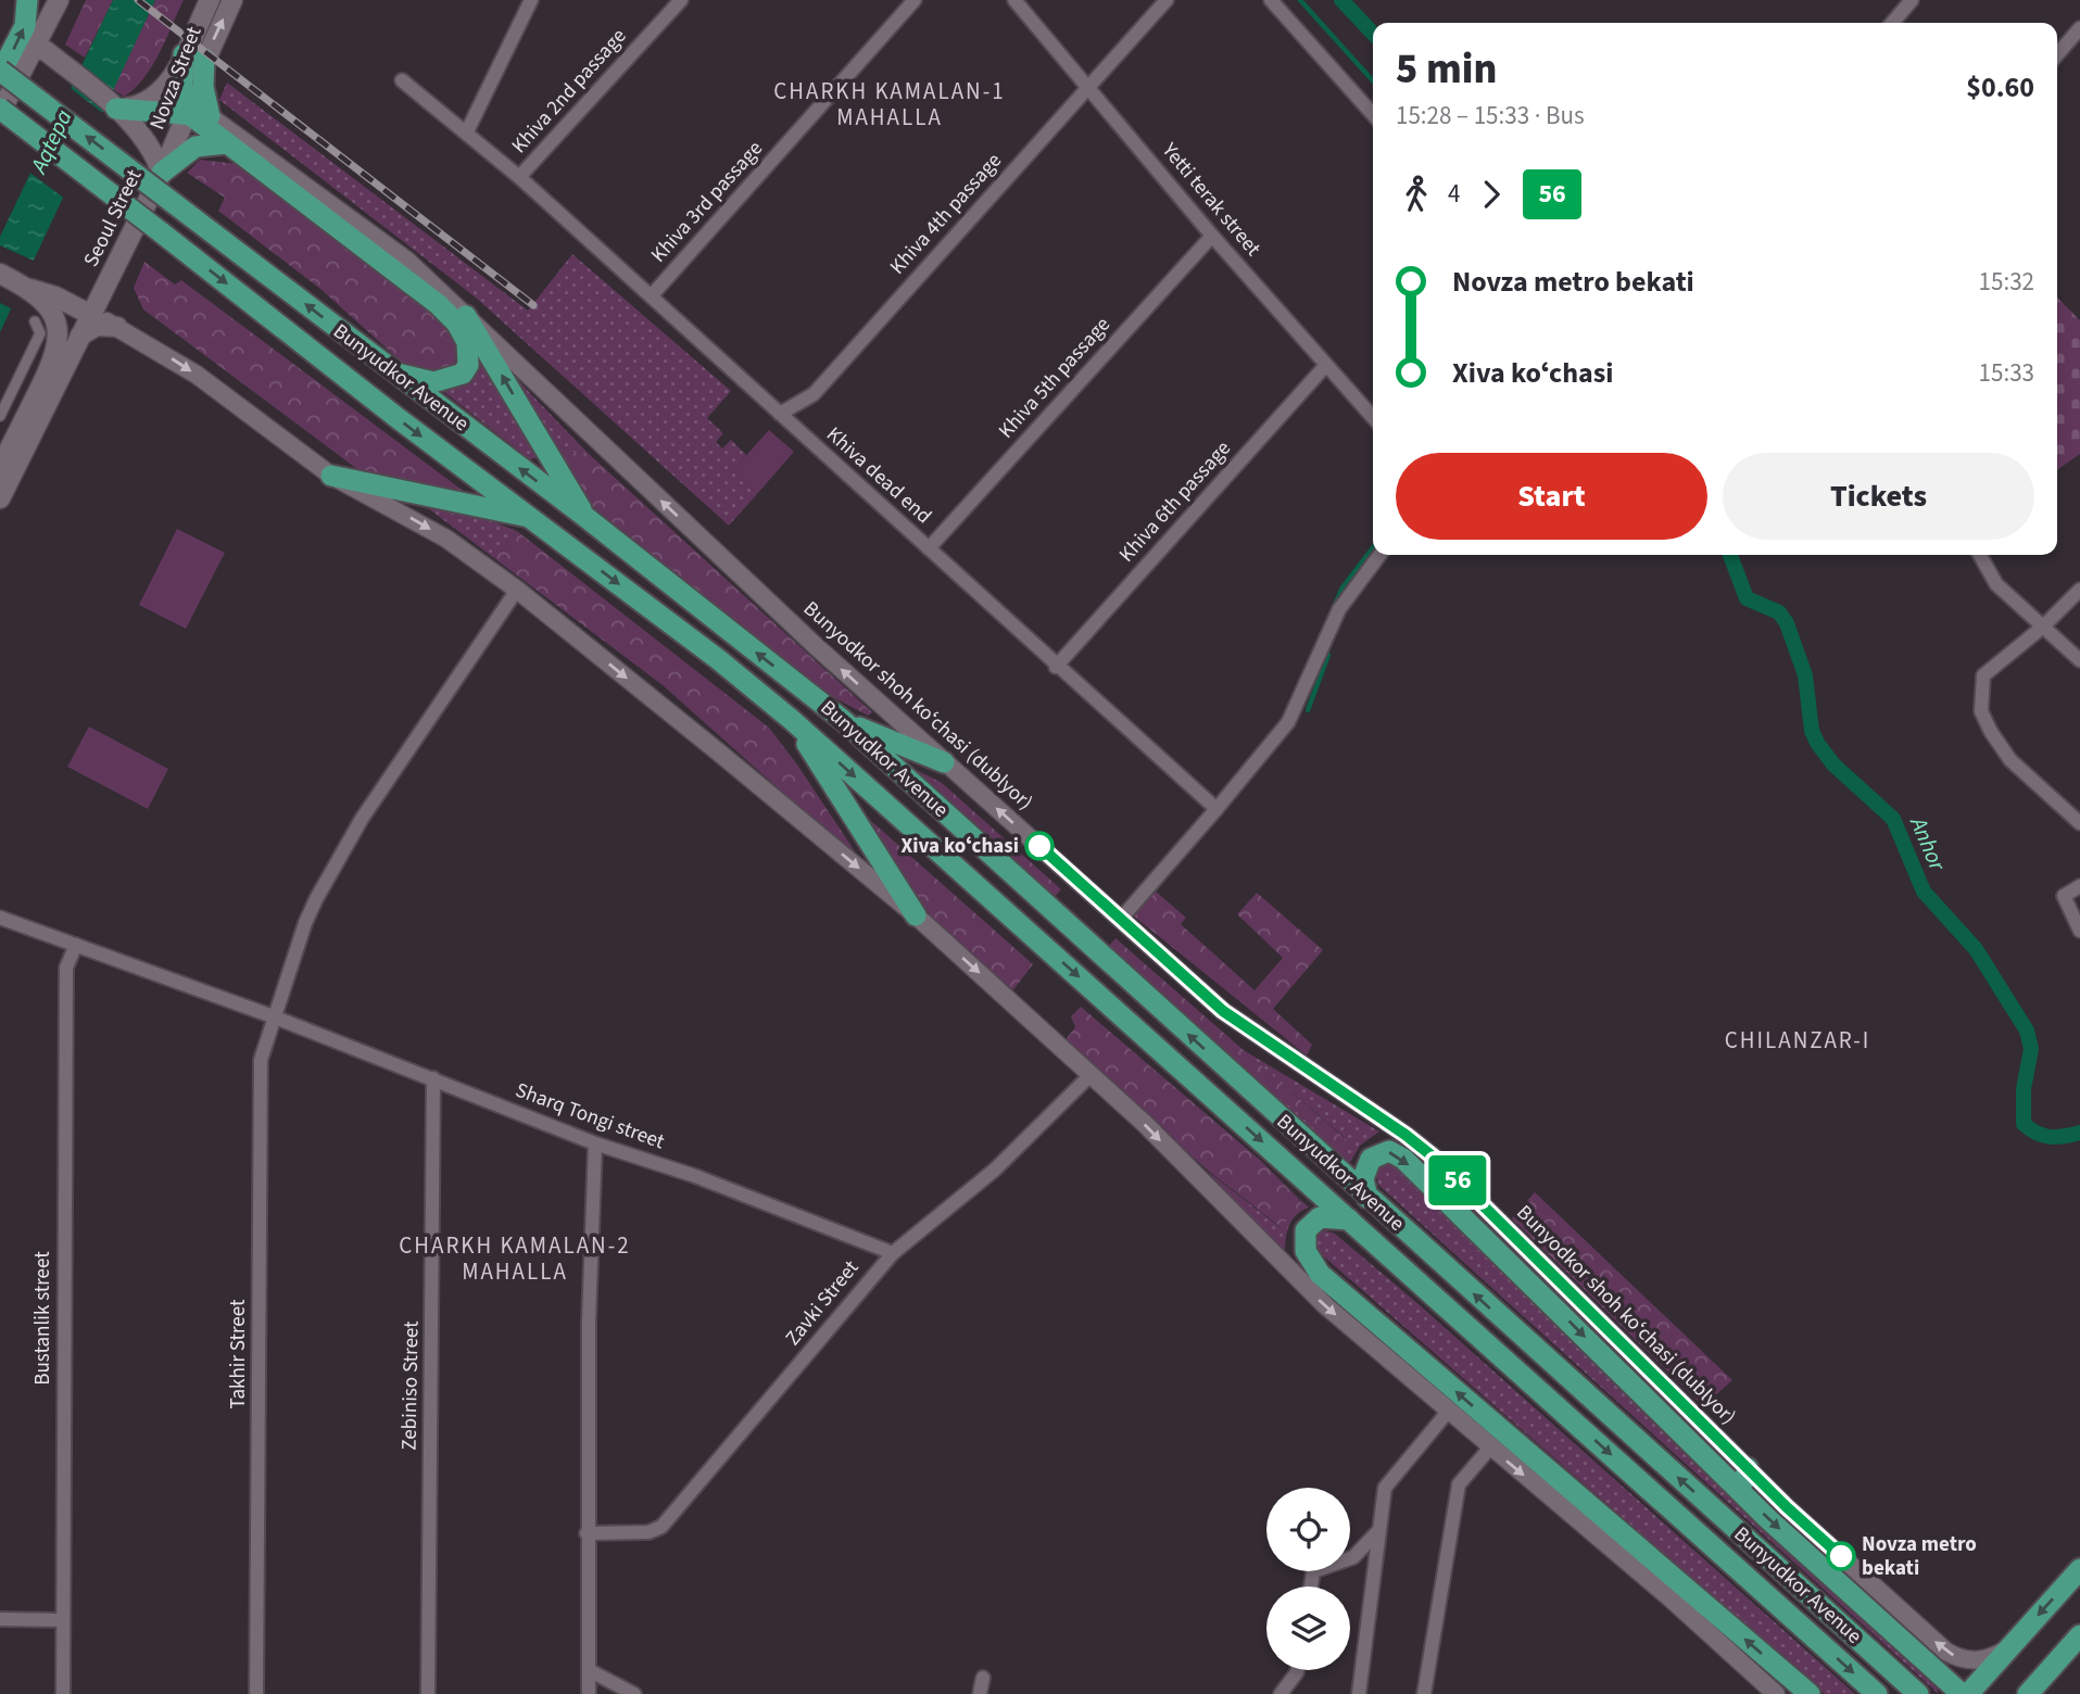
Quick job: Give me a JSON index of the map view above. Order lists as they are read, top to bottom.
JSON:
{
  "streets": {
    "main road": ["Novza Street", "Seoul Street", "Bunyudkor Avenue"],
    "street": [
      "Khiva 2nd passage",
      "Yetti terak street",
      "Khiva 3rd passage",
      "Khiva 4th passage",
      "Khiva 5th passage",
      "Khiva dead end",
      "Khiva 6th passage",
      "Bunyodkor shoh koʻchasi (dublyor)",
      "Sharq Tongi street",
      "Zavki Street",
      "Bustanlik street",
      "Takhir Street",
      "Zebiniso Street"
    ]
  },
  "crossings": [
    ["Novza Street", "Seoul Street"],
    ["Novza Street", "Bunyodkor shoh koʻchasi (dublyor)"],
    ["Khiva 2nd passage", "Khiva dead end"],
    ["Yetti terak street", "Khiva 4th passage"],
    ["Yetti terak street", "Khiva 5th passage"],
    ["Yetti terak street", "Khiva 6th passage"],
    ["Khiva 3rd passage", "Khiva dead end"],
    ["Khiva 4th passage", "Khiva dead end"],
    ["Khiva 5th passage", "Khiva dead end"],
    ["Khiva dead end", "Khiva 6th passage"],
    ["Sharq Tongi street", "Zavki Street"],
    ["Sharq Tongi street", "Bustanlik street"],
    ["Sharq Tongi street", "Takhir Street"],
    ["Sharq Tongi street", "Zebiniso Street"]
  ],
  "districts": ["CHARKH KAMALAN-1 MAHALLA", "CHILANZAR-I", "CHARKH KAMALAN-2 MAHALLA"],
  "water": ["Aqtepa", "Anhor"],
  "places": ["Xiva koʻchasi", "Novza metro bekati"],
  "lines": ["bus line 56"],
  "page": {
    "on_map": "56",
    "heading": ["5 min", "15:28 – 15:33 · Bus", "$0.60"],
    "legs": ["4", "56"],
    "list": [
      {
        "name": "Novza metro bekati",
        "value": "15:32"
      },
      {
        "name": "Xiva koʻchasi",
        "value": "15:33"
      }
    ],
    "buttons": ["Start", "Tickets"]
  }
}
